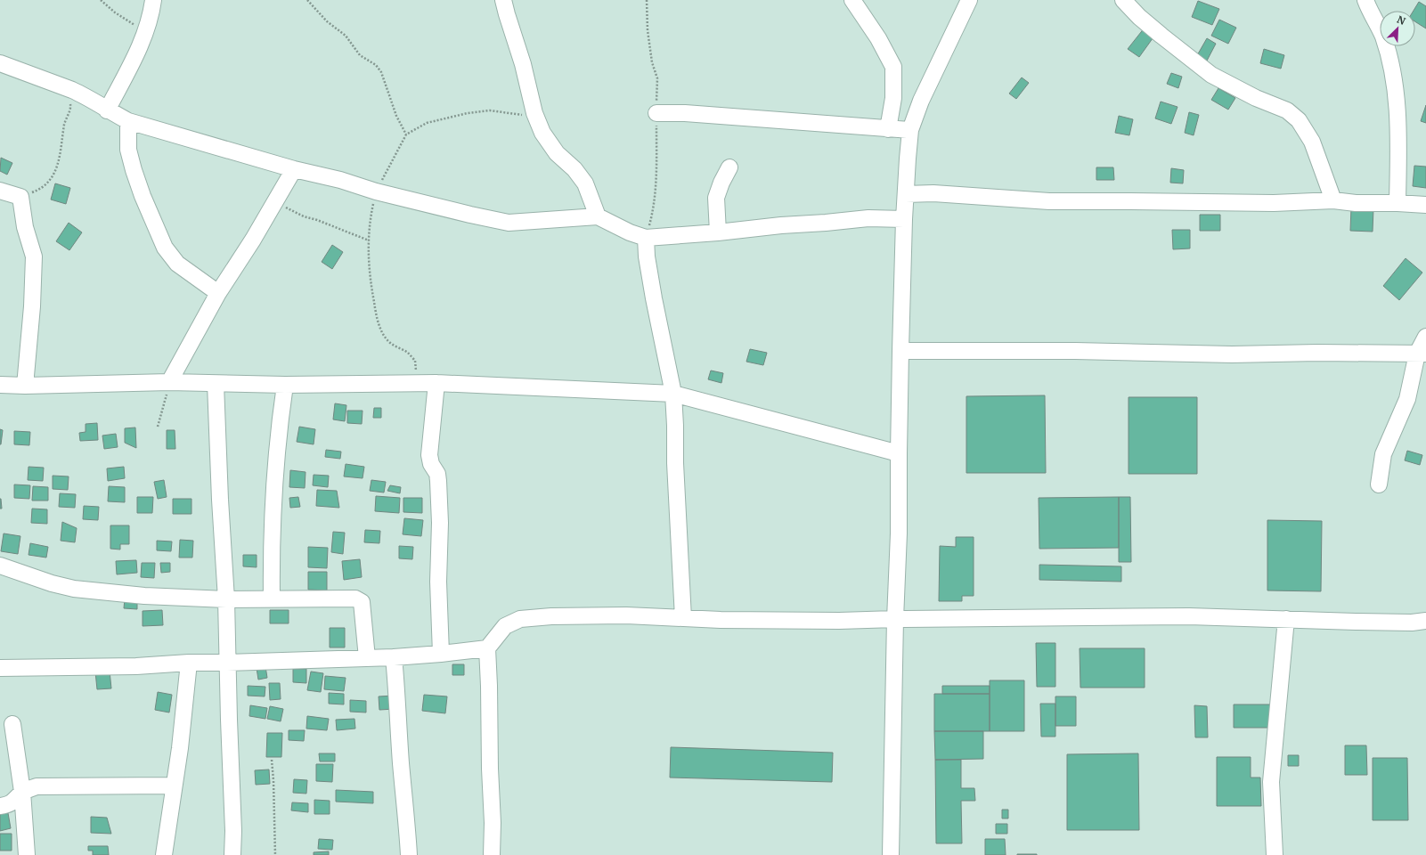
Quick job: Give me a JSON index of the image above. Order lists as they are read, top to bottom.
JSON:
{
  "north": "top right"
}
